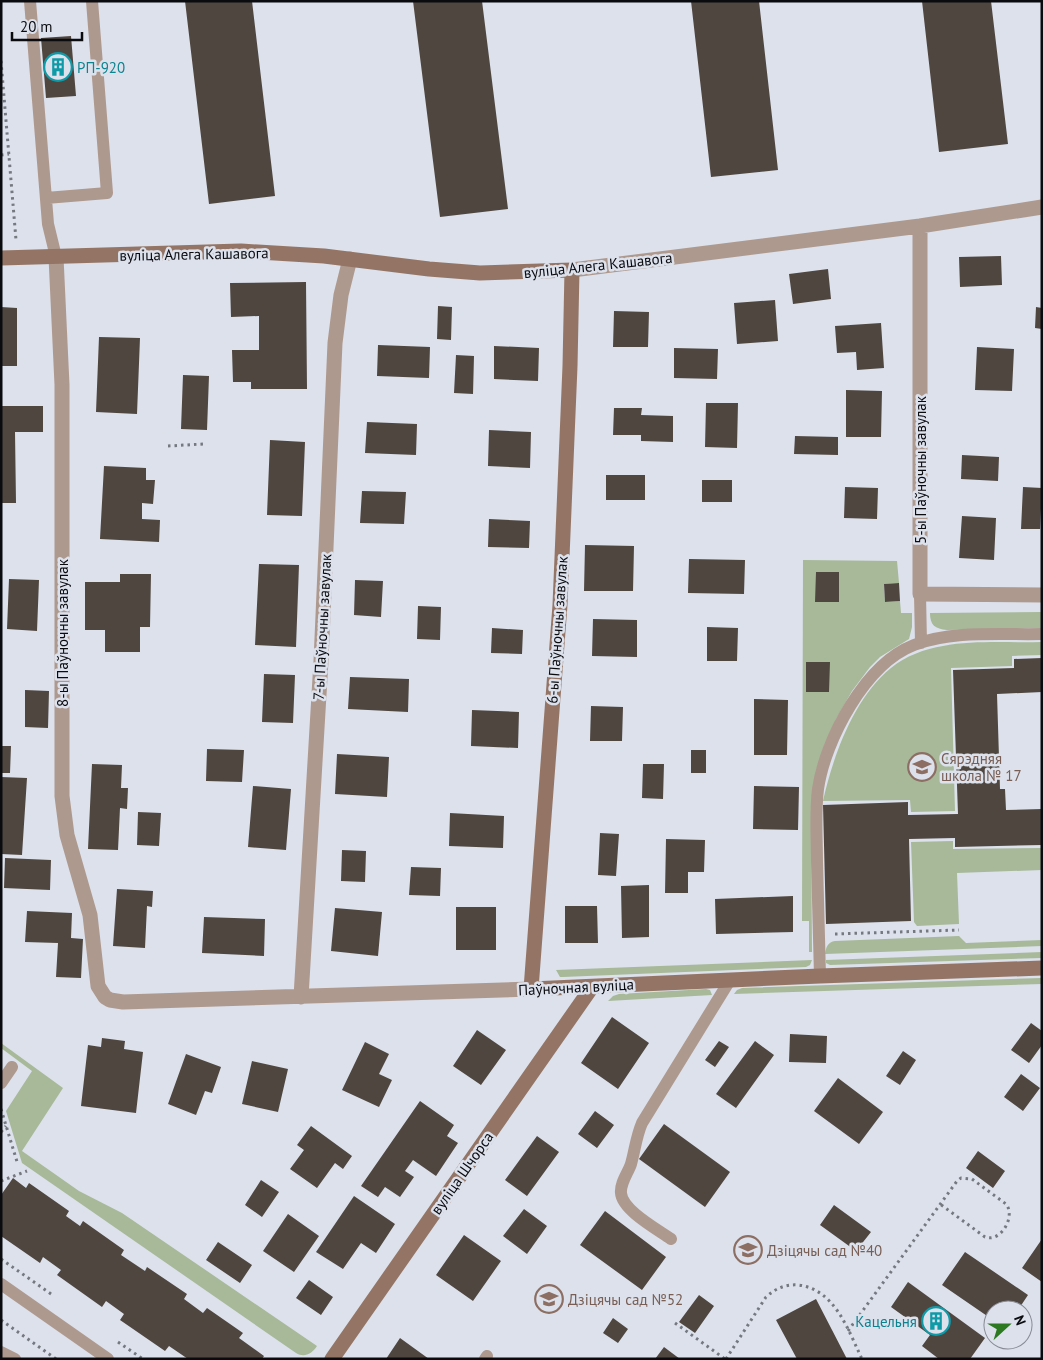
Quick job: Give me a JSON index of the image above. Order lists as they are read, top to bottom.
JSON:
{
  "streets": {
    "street": [
      "вуліца Алега Кашавога",
      "5-ы Паўночны завулак",
      "7-ы Паўночны завулак",
      "6-ы Паўночны завулак",
      "8-ы Паўночны завулак",
      "Паўночная вуліца",
      "вуліца Шчорса"
    ]
  },
  "crossings": [
    ["вуліца Алега Кашавога", "5-ы Паўночны завулак"],
    ["вуліца Алега Кашавога", "7-ы Паўночны завулак"],
    ["вуліца Алега Кашавога", "6-ы Паўночны завулак"],
    ["вуліца Алега Кашавога", "8-ы Паўночны завулак"],
    ["7-ы Паўночны завулак", "Паўночная вуліца"],
    ["6-ы Паўночны завулак", "Паўночная вуліца"],
    ["8-ы Паўночны завулак", "Паўночная вуліца"],
    ["Паўночная вуліца", "вуліца Шчорса"]
  ],
  "places": {
    "building": ["РП-920", "Кацельня"],
    "school or university": ["Сярэдняя школа № 17", "Дзіцячы сад №40", "Дзіцячы сад №52"]
  },
  "scale_bar": "20 m",
  "north": "right"
}
